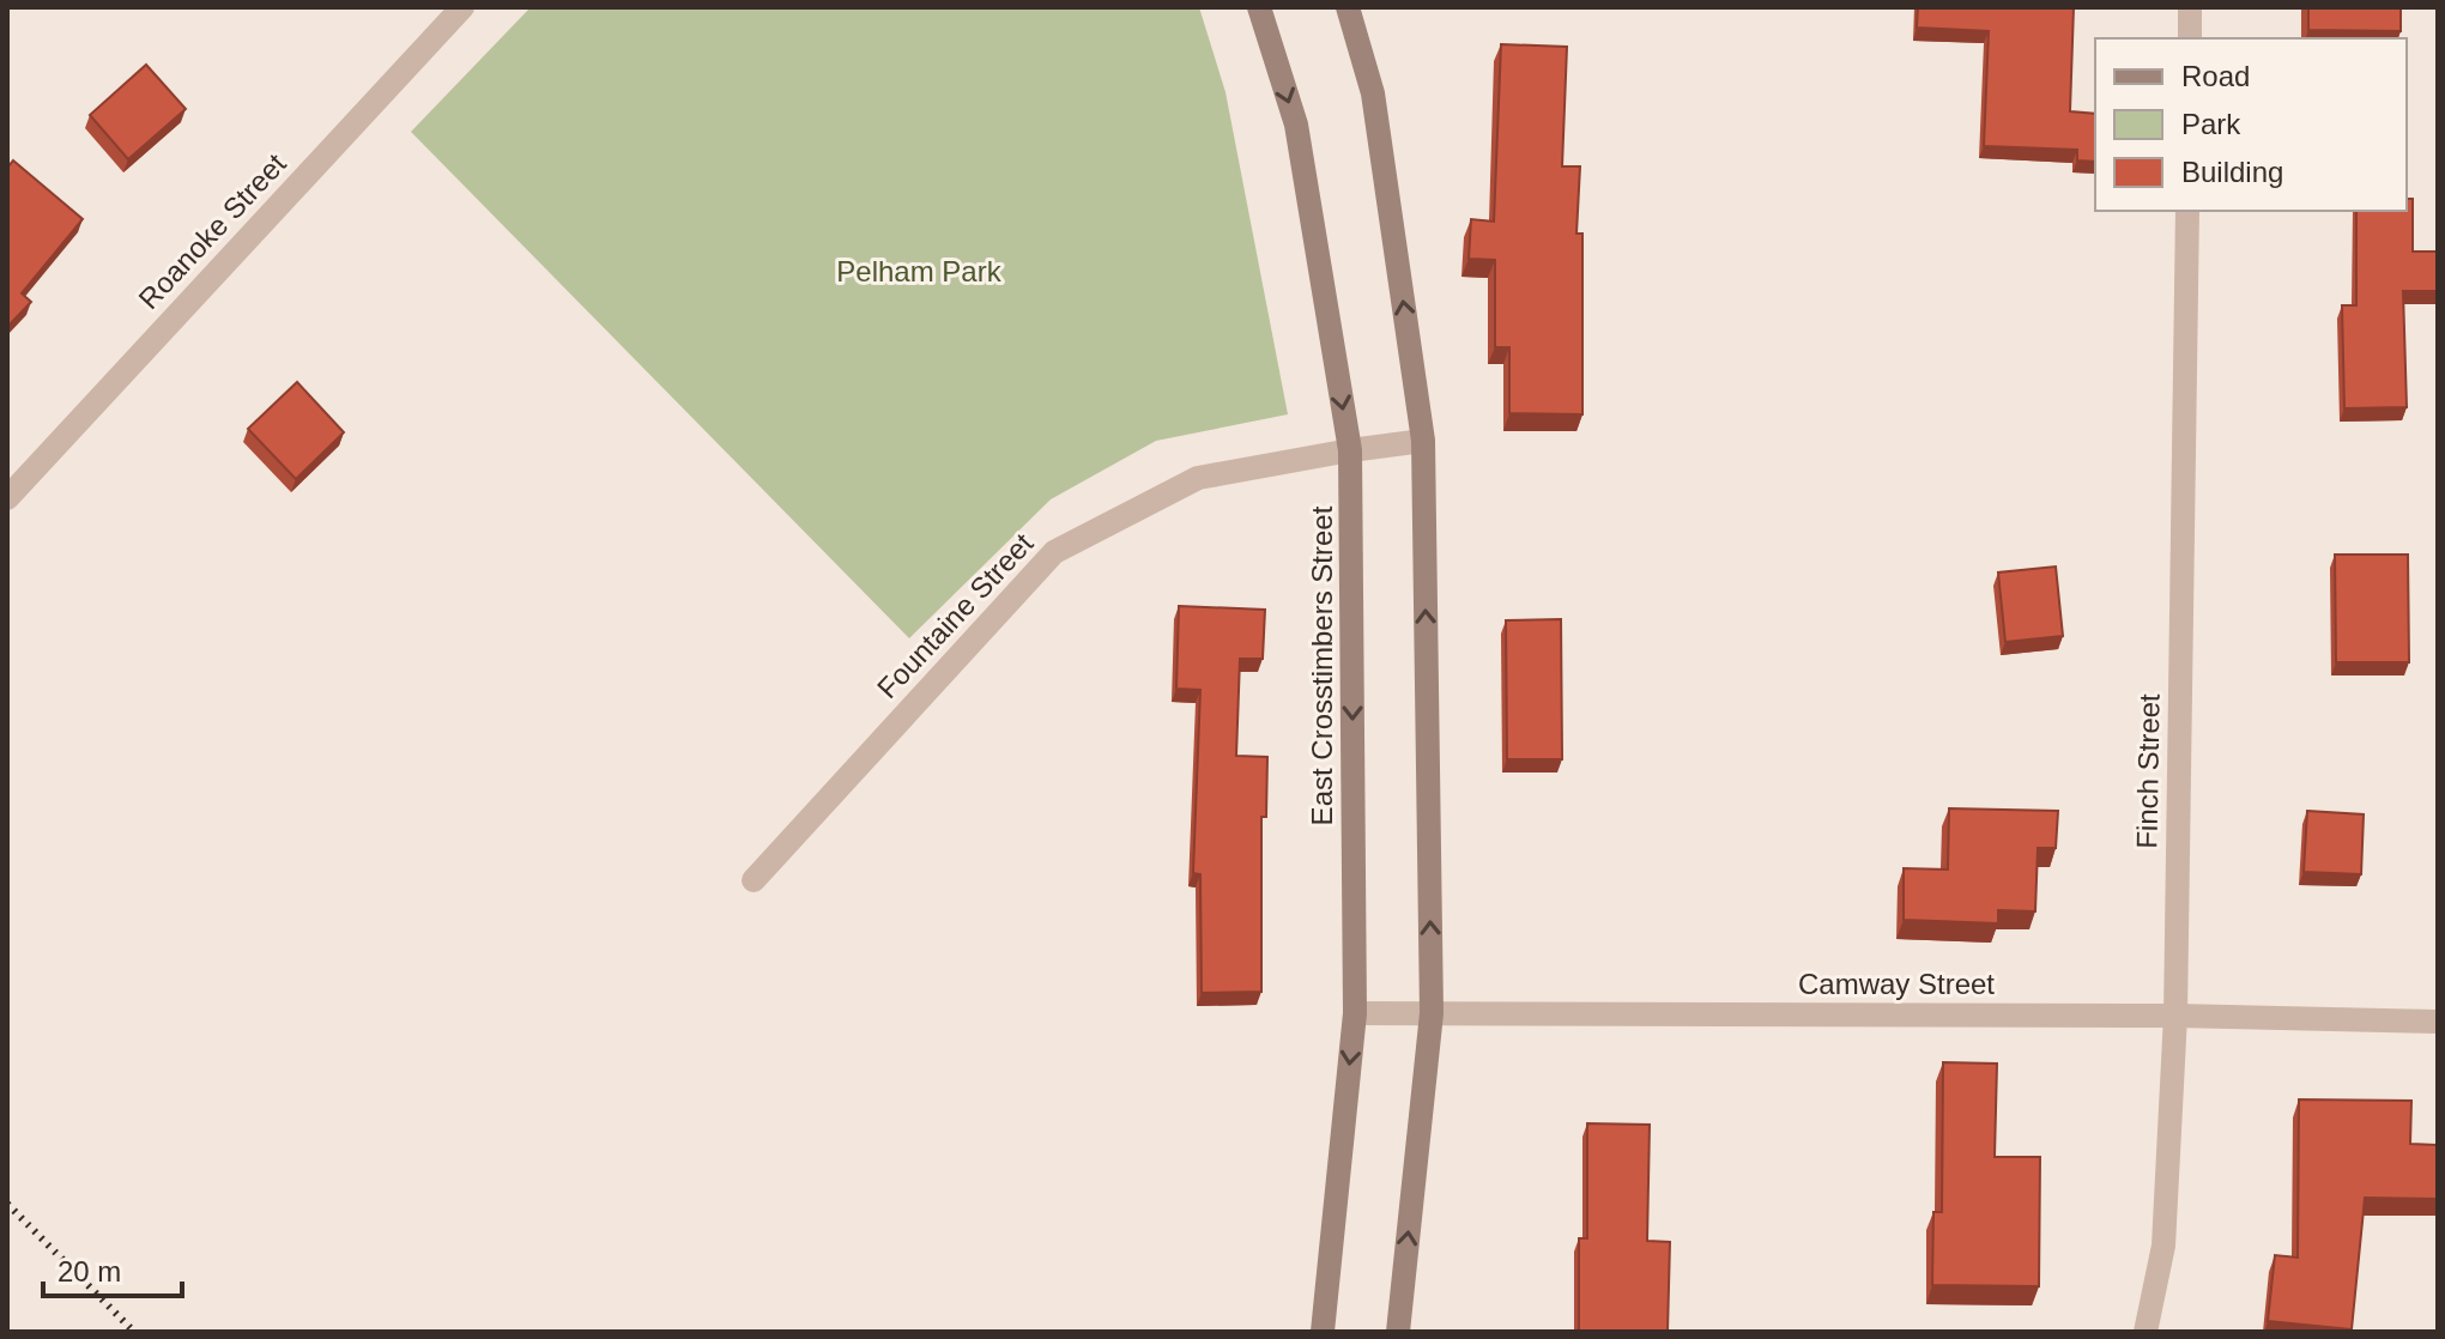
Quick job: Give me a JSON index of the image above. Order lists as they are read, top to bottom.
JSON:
{
  "streets": {
    "main road": ["East Crosstimbers Street"],
    "street": [
      "Roanoke Street",
      "Fountaine Street",
      "Finch Street",
      "Camway Street"
    ]
  },
  "crossings": [
    ["Fountaine Street", "East Crosstimbers Street"],
    ["East Crosstimbers Street", "Camway Street"],
    ["Finch Street", "Camway Street"]
  ],
  "parks": ["Pelham Park"],
  "legend": ["Road", "Park", "Building"],
  "scale_bar": "20 m"
}
